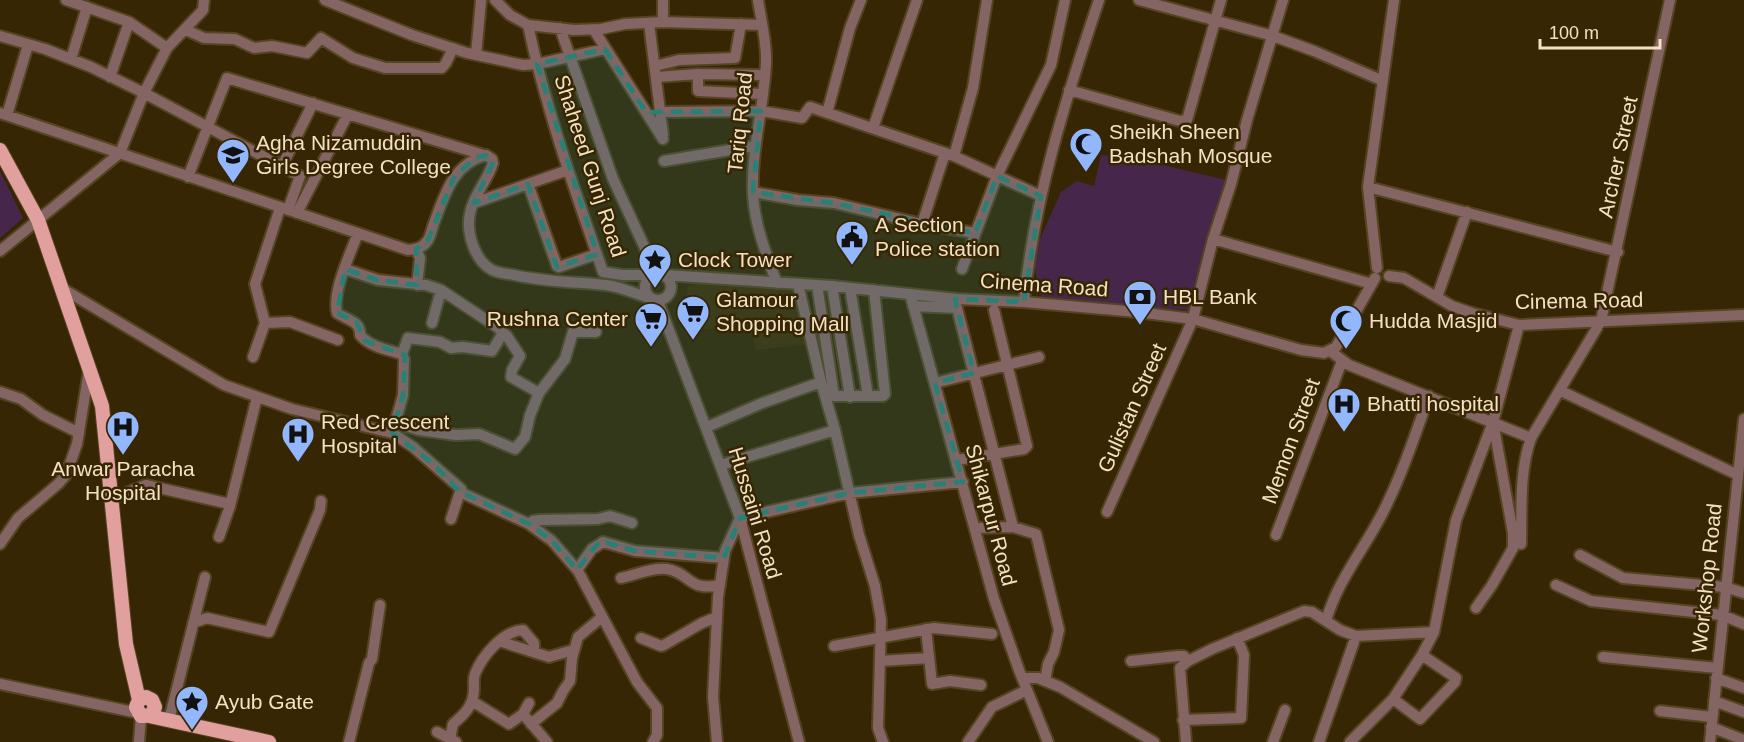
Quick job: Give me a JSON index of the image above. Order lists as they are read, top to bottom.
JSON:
{
  "streets": {
    "street": [
      "Tariq Road",
      "Archer Street",
      "Shaheed Gunj Road",
      "Cinema Road",
      "Gulistan Street",
      "Memon Street",
      "Hussaini Road",
      "Shikarpur Road",
      "Workshop Road"
    ]
  },
  "crossings": [
    ["Tariq Road", "Cinema Road"],
    ["Archer Street", "Cinema Road"],
    ["Shaheed Gunj Road", "Cinema Road"],
    ["Shaheed Gunj Road", "Hussaini Road"],
    ["Cinema Road", "Gulistan Street"],
    ["Cinema Road", "Hussaini Road"],
    ["Cinema Road", "Shikarpur Road"]
  ],
  "places": {
    "mosque": ["Sheikh Sheen Badshah Mosque", "Hudda Masjid"],
    "school or university": ["Agha Nizamuddin Girls Degree College"],
    "public building": ["A Section Police station"],
    "place": ["Clock Tower", "Ayub Gate"],
    "bank": ["HBL Bank"],
    "supermarket": ["Glamour Shopping Mall", "Rushna Center"],
    "hospital": ["Bhatti hospital", "Anwar Paracha Hospital", "Red Crescent Hospital"]
  },
  "scale_bar": "100 m"
}
